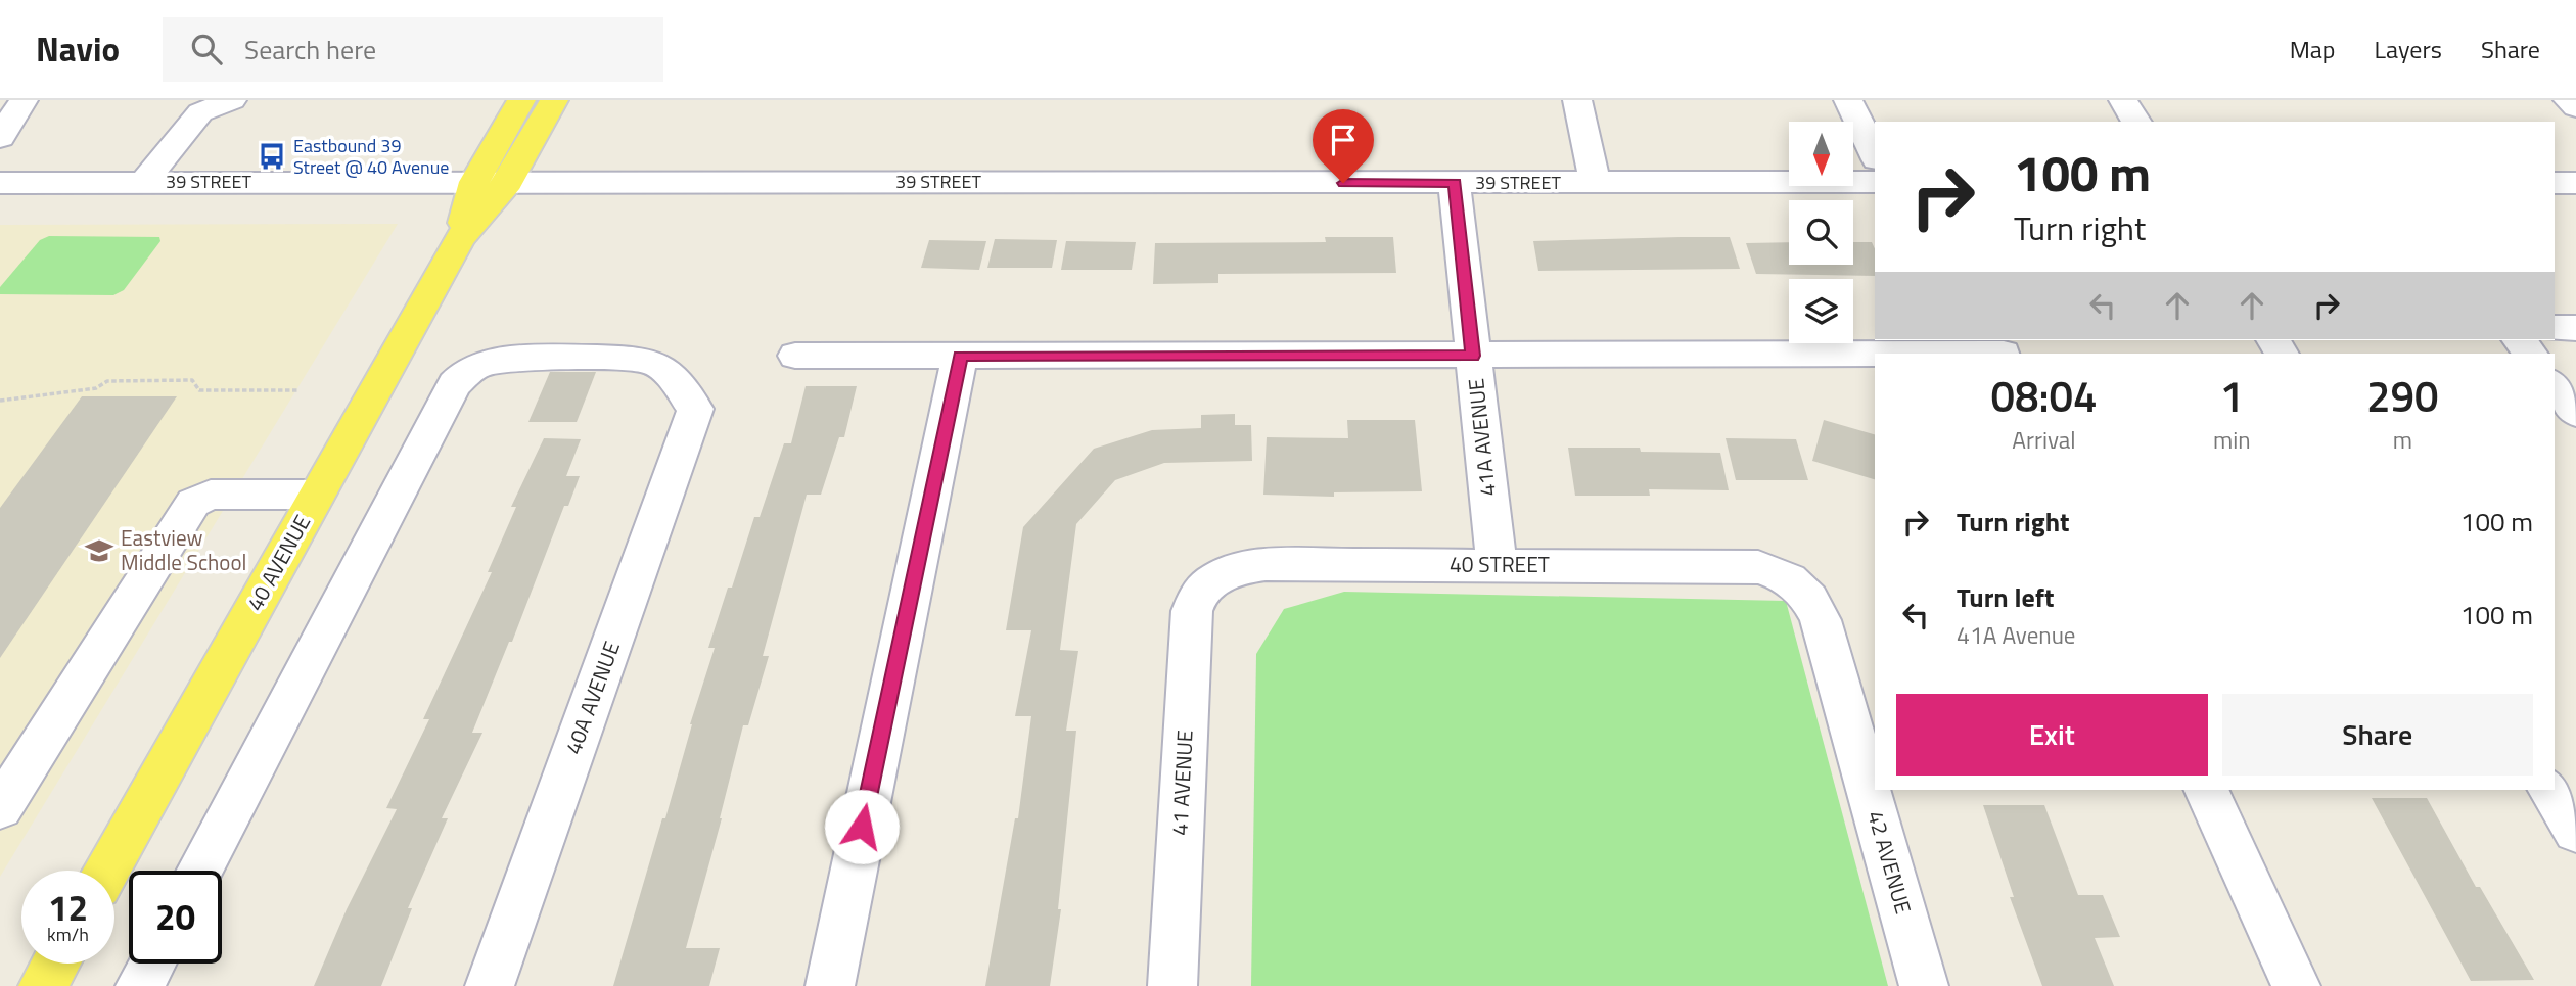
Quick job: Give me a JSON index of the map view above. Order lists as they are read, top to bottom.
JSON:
{
  "streets": {
    "main road": ["40 AVENUE"],
    "street": [
      "39 STREET",
      "41A AVENUE",
      "40 STREET",
      "40A AVENUE",
      "41 AVENUE",
      "42 AVENUE"
    ]
  },
  "crossings": [
    ["39 STREET", "41A AVENUE"],
    ["39 STREET", "40 AVENUE"],
    ["41A AVENUE", "40 STREET"],
    ["40 STREET", "41 AVENUE"],
    ["40 STREET", "42 AVENUE"]
  ],
  "places": {
    "bus stop": ["Eastbound 39 Street @ 40 Avenue"],
    "school or university": ["Eastview Middle School"]
  },
  "north": "bottom",
  "page": {
    "header": "Navio",
    "search": "Search here",
    "nav": ["Map", "Layers", "Share"],
    "turn": ["100 m", "Turn right"],
    "eta": [
      "08:04",
      "Arrival",
      "1",
      "min",
      "290",
      "m"
    ],
    "list": [
      {
        "name": "Turn right",
        "value": "100 m"
      },
      {
        "name": "Turn left",
        "note": "41A Avenue",
        "value": "100 m"
      }
    ],
    "buttons": ["Exit", "Share"],
    "speed": "12 km/h",
    "limit": "20"
  }
}
